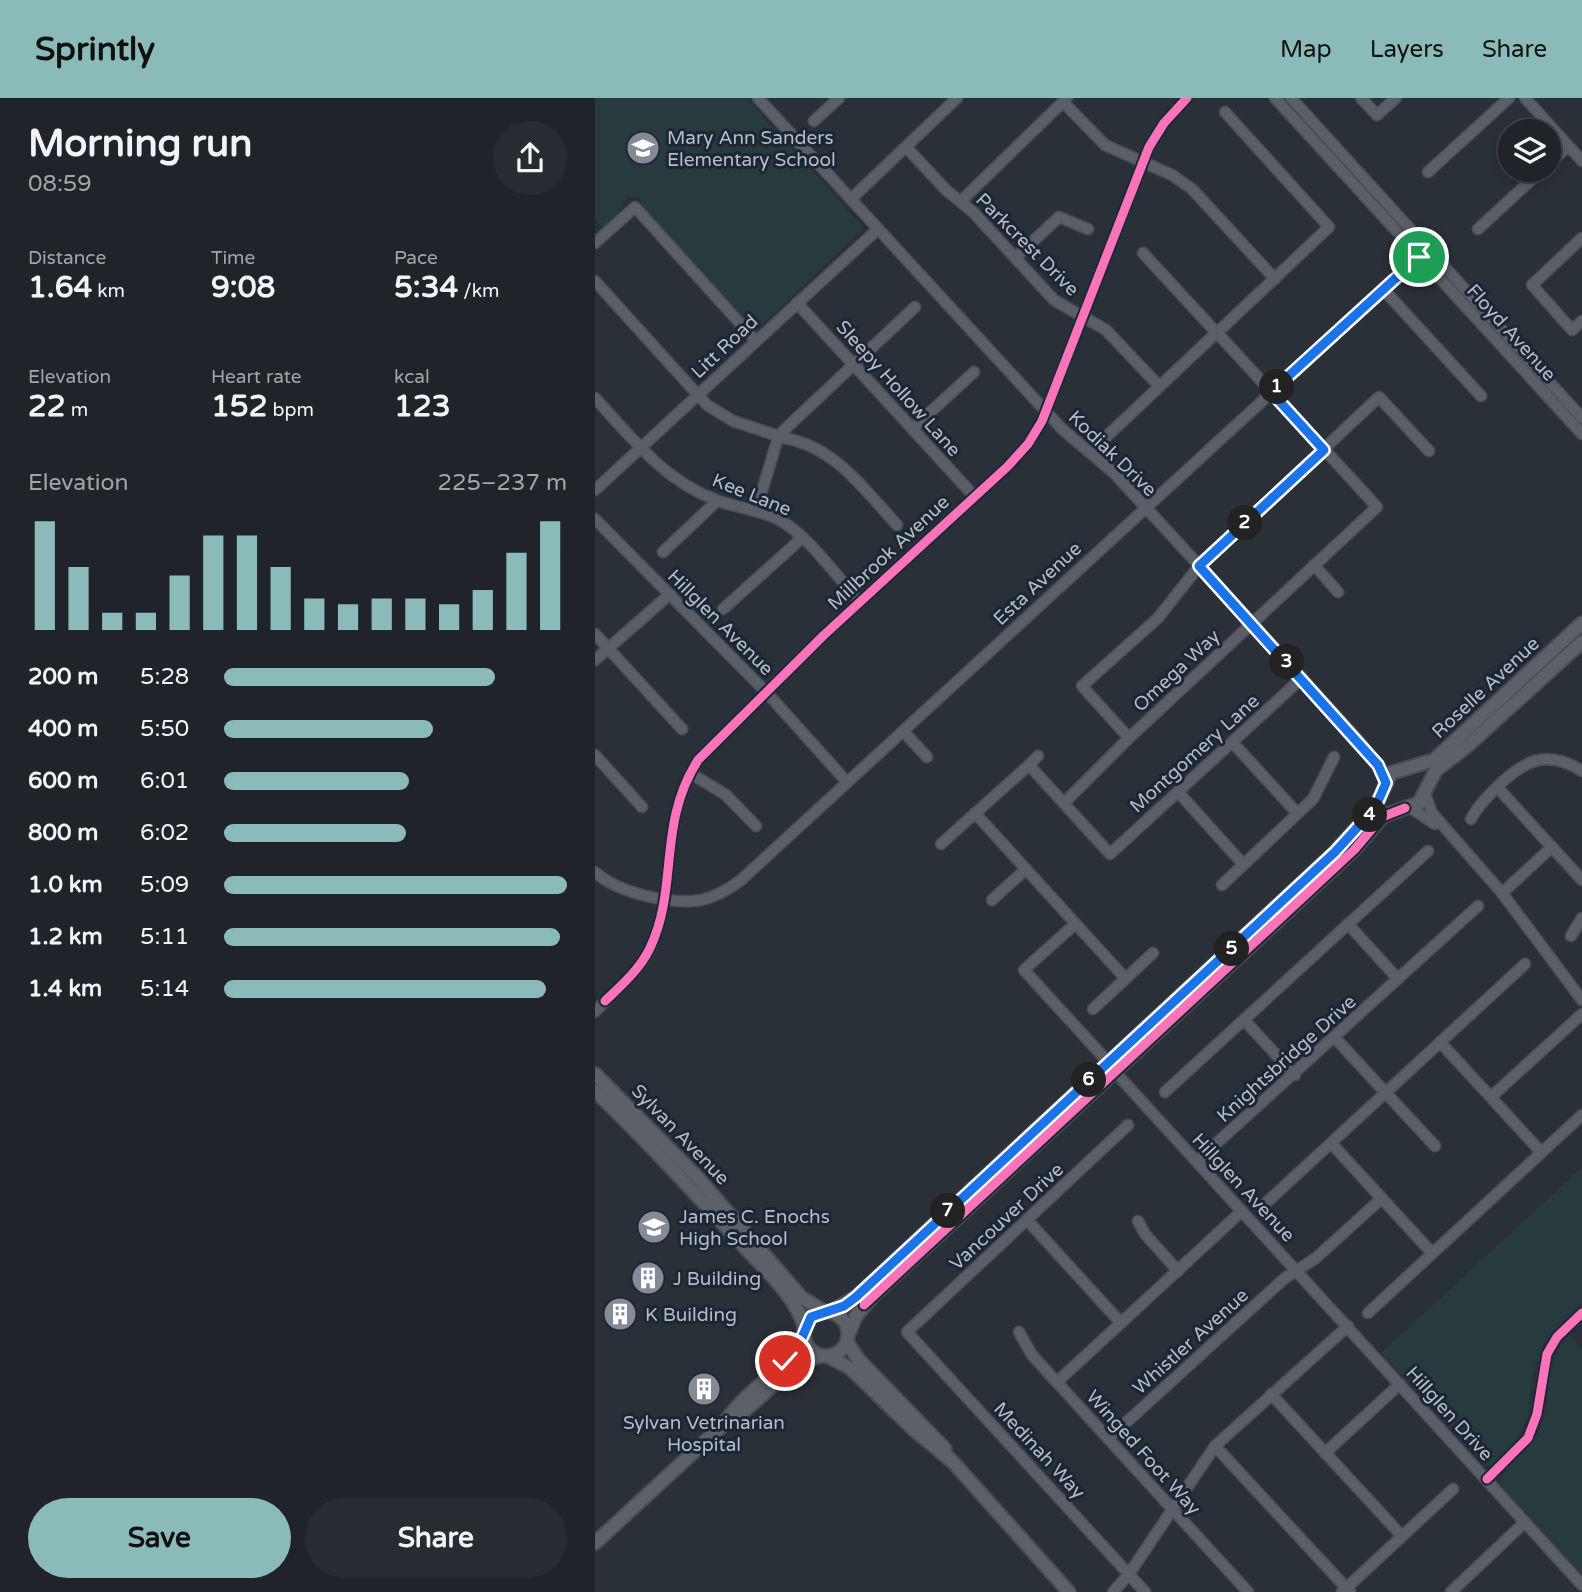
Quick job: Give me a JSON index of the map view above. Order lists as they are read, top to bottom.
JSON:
{
  "streets": {
    "main road": ["Roselle Avenue", "Sylvan Avenue"],
    "street": [
      "Parkcrest Drive",
      "Floyd Avenue",
      "Litt Road",
      "Sleepy Hollow Lane",
      "Kodiak Drive",
      "Kee Lane",
      "Millbrook Avenue",
      "Esta Avenue",
      "Hillglen Avenue",
      "Omega Way",
      "Montgomery Lane",
      "Knightsbridge Drive",
      "Vancouver Drive",
      "Whistler Avenue",
      "Hillglen Drive",
      "Medinah Way",
      "Winged Foot Way"
    ]
  },
  "crossings": [
    ["Parkcrest Drive", "Millbrook Avenue"],
    ["Floyd Avenue", "Esta Avenue"],
    ["Litt Road", "Sleepy Hollow Lane"],
    ["Litt Road", "Kodiak Drive"],
    ["Litt Road", "Kee Lane"],
    ["Sleepy Hollow Lane", "Millbrook Avenue"],
    ["Kodiak Drive", "Millbrook Avenue"],
    ["Kodiak Drive", "Esta Avenue"],
    ["Kodiak Drive", "Omega Way"],
    ["Kodiak Drive", "Roselle Avenue"],
    ["Kodiak Drive", "Montgomery Lane"],
    ["Kee Lane", "Millbrook Avenue"],
    ["Millbrook Avenue", "Esta Avenue"],
    ["Millbrook Avenue", "Hillglen Avenue"],
    ["Esta Avenue", "Hillglen Avenue"],
    ["Hillglen Avenue", "Knightsbridge Drive"],
    ["Hillglen Avenue", "Whistler Avenue"],
    ["Hillglen Avenue", "Hillglen Drive"],
    ["Omega Way", "Montgomery Lane"],
    ["Vancouver Drive", "Medinah Way"],
    ["Whistler Avenue", "Winged Foot Way"]
  ],
  "places": {
    "school or university": ["Mary Ann Sanders Elementary School", "James C. Enochs High School"],
    "building": ["J Building", "K Building", "Sylvan Vetrinarian Hospital"]
  },
  "page": {
    "header": "Sprintly",
    "nav": ["Map", "Layers", "Share"],
    "heading": ["Morning run", "08:59"],
    "stats": [
      ["Distance", "1.64 km"],
      ["Time", "9:08"],
      ["Pace", "5:34 /km"],
      ["Elevation", "22 m"],
      ["Heart rate", "152 bpm"],
      ["kcal", "123"]
    ],
    "pins": [
      "1",
      "2",
      "3",
      "4",
      "5",
      "6",
      "7"
    ],
    "chart": ["Elevation", "225–237 m"],
    "list": [
      {
        "name": "200 m",
        "note": "5:28"
      },
      {
        "name": "400 m",
        "note": "5:50"
      },
      {
        "name": "600 m",
        "note": "6:01"
      },
      {
        "name": "800 m",
        "note": "6:02"
      },
      {
        "name": "1.0 km",
        "note": "5:09"
      },
      {
        "name": "1.2 km",
        "note": "5:11"
      },
      {
        "name": "1.4 km",
        "note": "5:14"
      }
    ],
    "buttons": ["Save", "Share"]
  }
}
